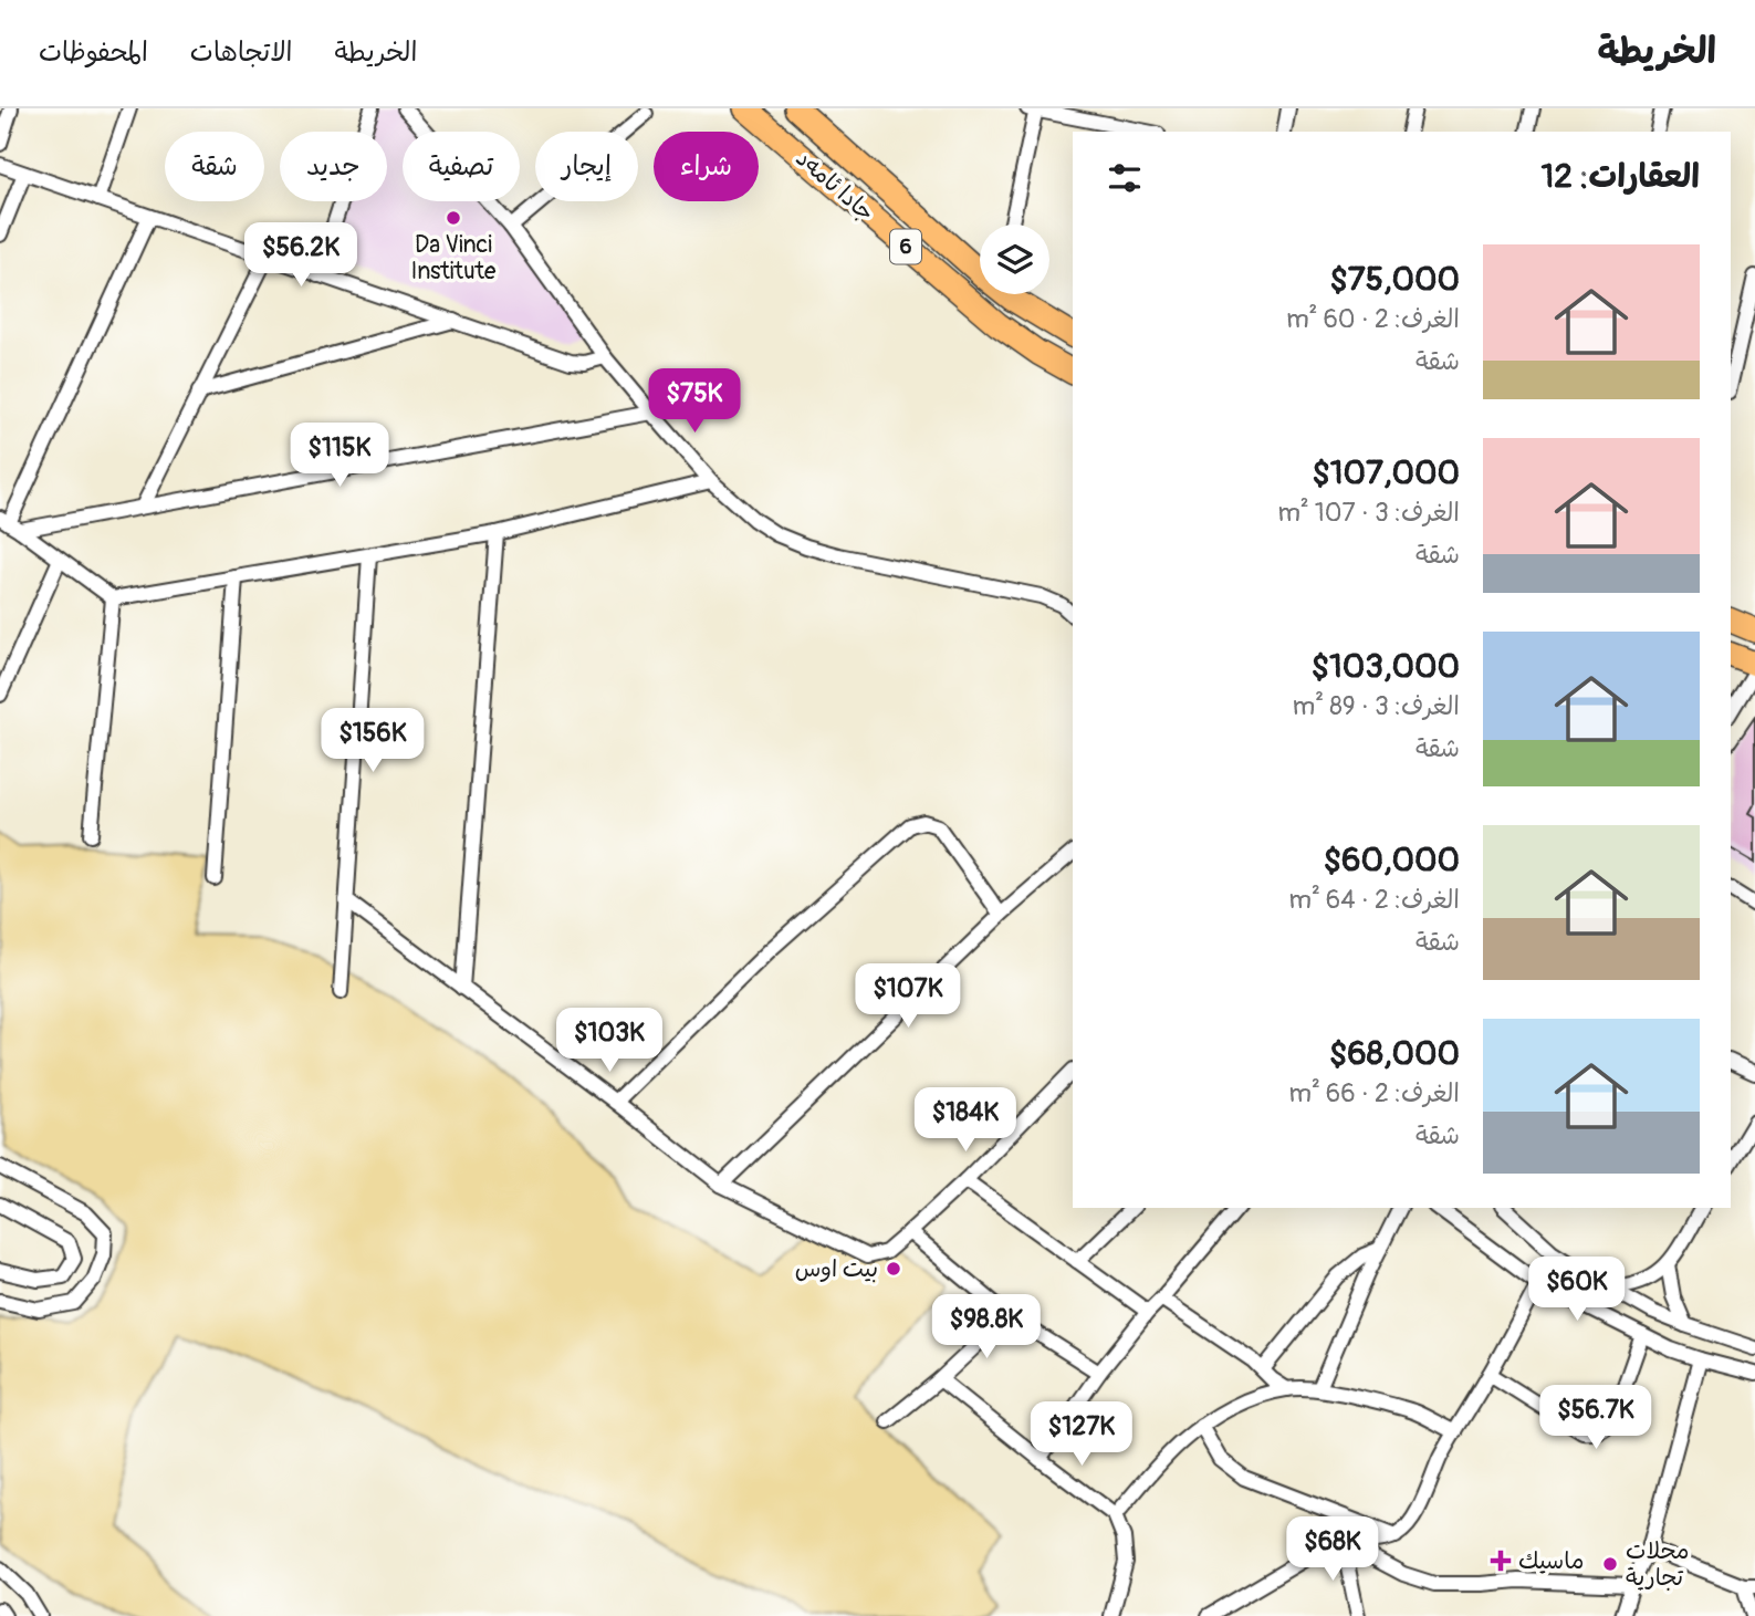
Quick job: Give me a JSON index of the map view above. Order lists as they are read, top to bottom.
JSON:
{
  "streets": {
    "main road": ["جادا ئامەد", "6"]
  },
  "places": {
    "other": ["Da Vinci Institute", "بيت اوس", "محلات تجارية"],
    "health": ["ماسيك"]
  },
  "page": {
    "header": "الخريطة",
    "nav": ["الخريطة", "الاتجاهات", "المحفوظات"],
    "chip": [
      "شراء",
      "إيجار",
      "تصفية",
      "جديد",
      "شقة"
    ],
    "heading": "العقارات: 12",
    "price": [
      "$56.2K",
      "$75K",
      "$115K",
      "$156K",
      "$107K",
      "$103K",
      "$184K",
      "$60K",
      "$98.8K",
      "$56.7K",
      "$127K",
      "$68K"
    ],
    "list": [
      {
        "name": "$75,000",
        "note": "الغرف: 2 · 60 m² · شقة"
      },
      {
        "name": "$107,000",
        "note": "الغرف: 3 · 107 m² · شقة"
      },
      {
        "name": "$103,000",
        "note": "الغرف: 3 · 89 m² · شقة"
      },
      {
        "name": "$60,000",
        "note": "الغرف: 2 · 64 m² · شقة"
      },
      {
        "name": "$68,000",
        "note": "الغرف: 2 · 66 m² · شقة"
      }
    ]
  }
}
